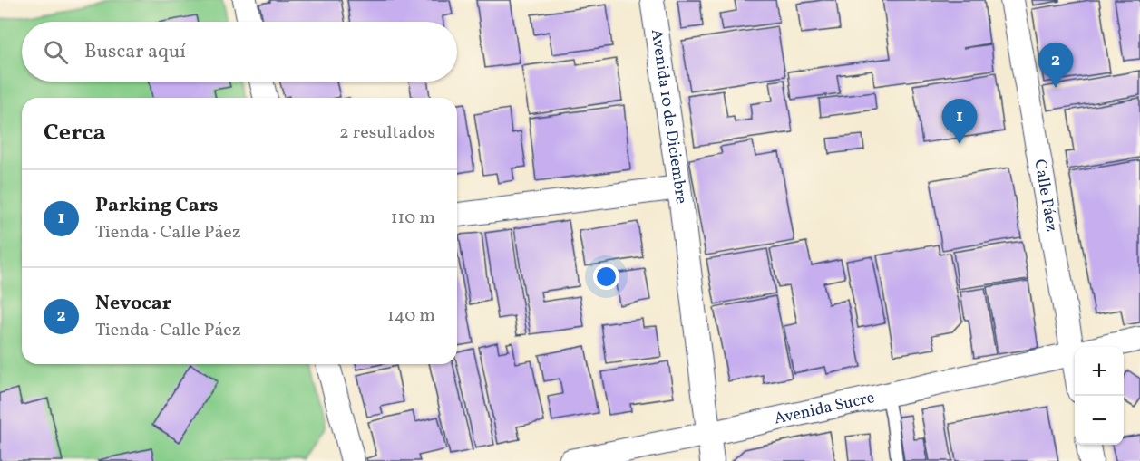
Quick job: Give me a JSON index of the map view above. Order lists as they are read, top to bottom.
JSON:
{
  "streets": {
    "street": ["Avenida 10 de Diciembre", "Calle Páez", "Avenida Sucre"]
  },
  "crossings": [
    ["Avenida 10 de Diciembre", "Avenida Sucre"]
  ],
  "page": {
    "search": "Buscar aquí",
    "pins": ["2", "1"],
    "heading": ["Cerca", "2 resultados"],
    "list": [
      {
        "mark": "1",
        "name": "Parking Cars",
        "note": "Tienda · Calle Páez",
        "value": "110 m"
      },
      {
        "mark": "2",
        "name": "Nevocar",
        "note": "Tienda · Calle Páez",
        "value": "140 m"
      }
    ],
    "map_buttons": ["+", "−"]
  }
}
